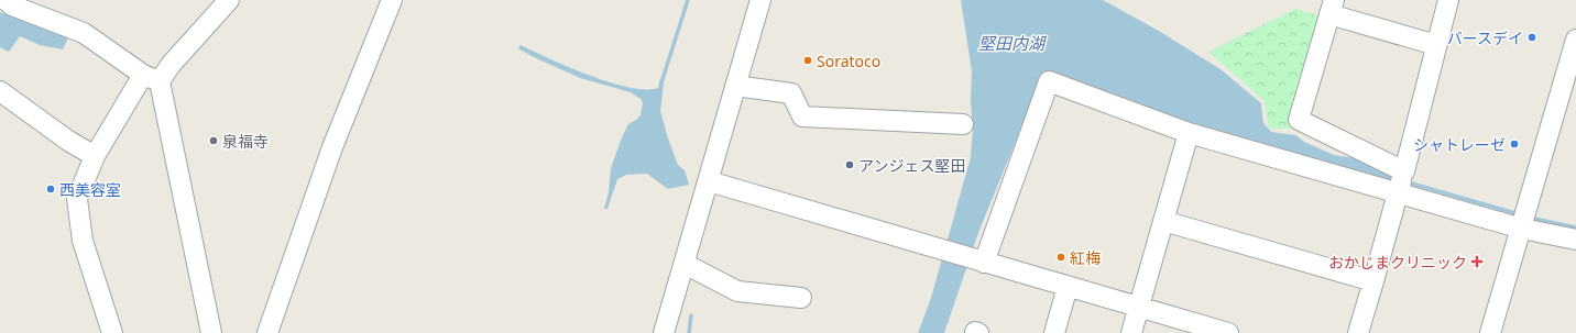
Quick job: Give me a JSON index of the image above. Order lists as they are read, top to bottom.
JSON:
{
  "water": ["堅田内湖"],
  "places": {
    "other": [
      "バースデイ",
      "Soratoco",
      "泉福寺",
      "シャトレーゼ",
      "アンジェス堅田",
      "西美容室",
      "紅梅"
    ],
    "health": ["おかじまクリニック"]
  }
}
